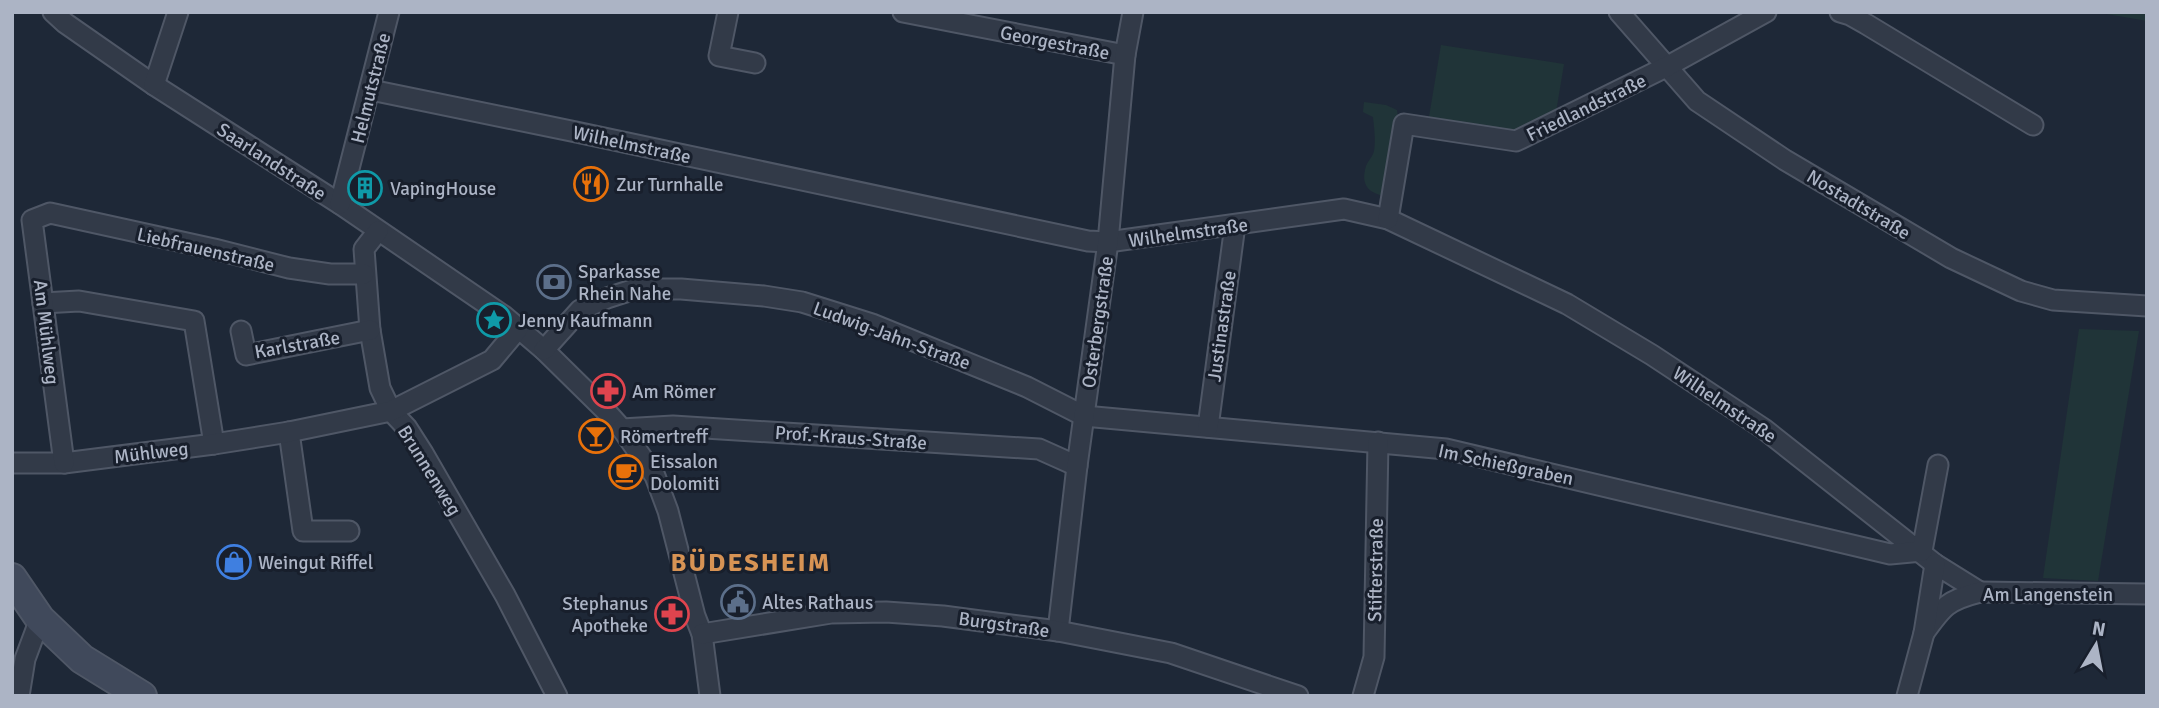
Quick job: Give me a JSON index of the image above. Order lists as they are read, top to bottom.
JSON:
{
  "streets": {
    "street": [
      "Georgestraße",
      "Helmutstraße",
      "Friedlandstraße",
      "Wilhelmstraße",
      "Saarlandstraße",
      "Nostadtstraße",
      "Liebfrauenstraße",
      "Osterbergstraße",
      "Justinastraße",
      "Am Mühlweg",
      "Ludwig-Jahn-Straße",
      "Karlstraße",
      "Prof.-Kraus-Straße",
      "Mühlweg",
      "Im Schießgraben",
      "Brunnenweg",
      "Stifterstraße",
      "Am Langenstein",
      "Burgstraße"
    ]
  },
  "crossings": [
    ["Georgestraße", "Osterbergstraße"],
    ["Helmutstraße", "Wilhelmstraße"],
    ["Helmutstraße", "Saarlandstraße"],
    ["Friedlandstraße", "Wilhelmstraße"],
    ["Friedlandstraße", "Nostadtstraße"],
    ["Wilhelmstraße", "Osterbergstraße"],
    ["Wilhelmstraße", "Justinastraße"],
    ["Wilhelmstraße", "Im Schießgraben"],
    ["Wilhelmstraße", "Am Langenstein"],
    ["Saarlandstraße", "Ludwig-Jahn-Straße"],
    ["Saarlandstraße", "Prof.-Kraus-Straße"],
    ["Saarlandstraße", "Mühlweg"],
    ["Saarlandstraße", "Brunnenweg"],
    ["Saarlandstraße", "Burgstraße"],
    ["Liebfrauenstraße", "Am Mühlweg"],
    ["Liebfrauenstraße", "Brunnenweg"],
    ["Osterbergstraße", "Ludwig-Jahn-Straße"],
    ["Osterbergstraße", "Prof.-Kraus-Straße"],
    ["Osterbergstraße", "Im Schießgraben"],
    ["Osterbergstraße", "Burgstraße"],
    ["Justinastraße", "Im Schießgraben"],
    ["Am Mühlweg", "Mühlweg"],
    ["Ludwig-Jahn-Straße", "Im Schießgraben"],
    ["Karlstraße", "Brunnenweg"],
    ["Mühlweg", "Brunnenweg"],
    ["Im Schießgraben", "Stifterstraße"]
  ],
  "districts": ["BÜDESHEIM"],
  "places": {
    "restaurant": ["Zur Turnhalle"],
    "building": ["VapingHouse"],
    "bank": ["Sparkasse Rhein Nahe"],
    "place": ["Jenny Kaufmann"],
    "pharmacy": ["Am Römer", "Stephanus Apotheke"],
    "bar": ["Römertreff"],
    "cafe": ["Eissalon Dolomiti"],
    "shop": ["Weingut Riffel"],
    "public building": ["Altes Rathaus"]
  },
  "north": "top"
}
